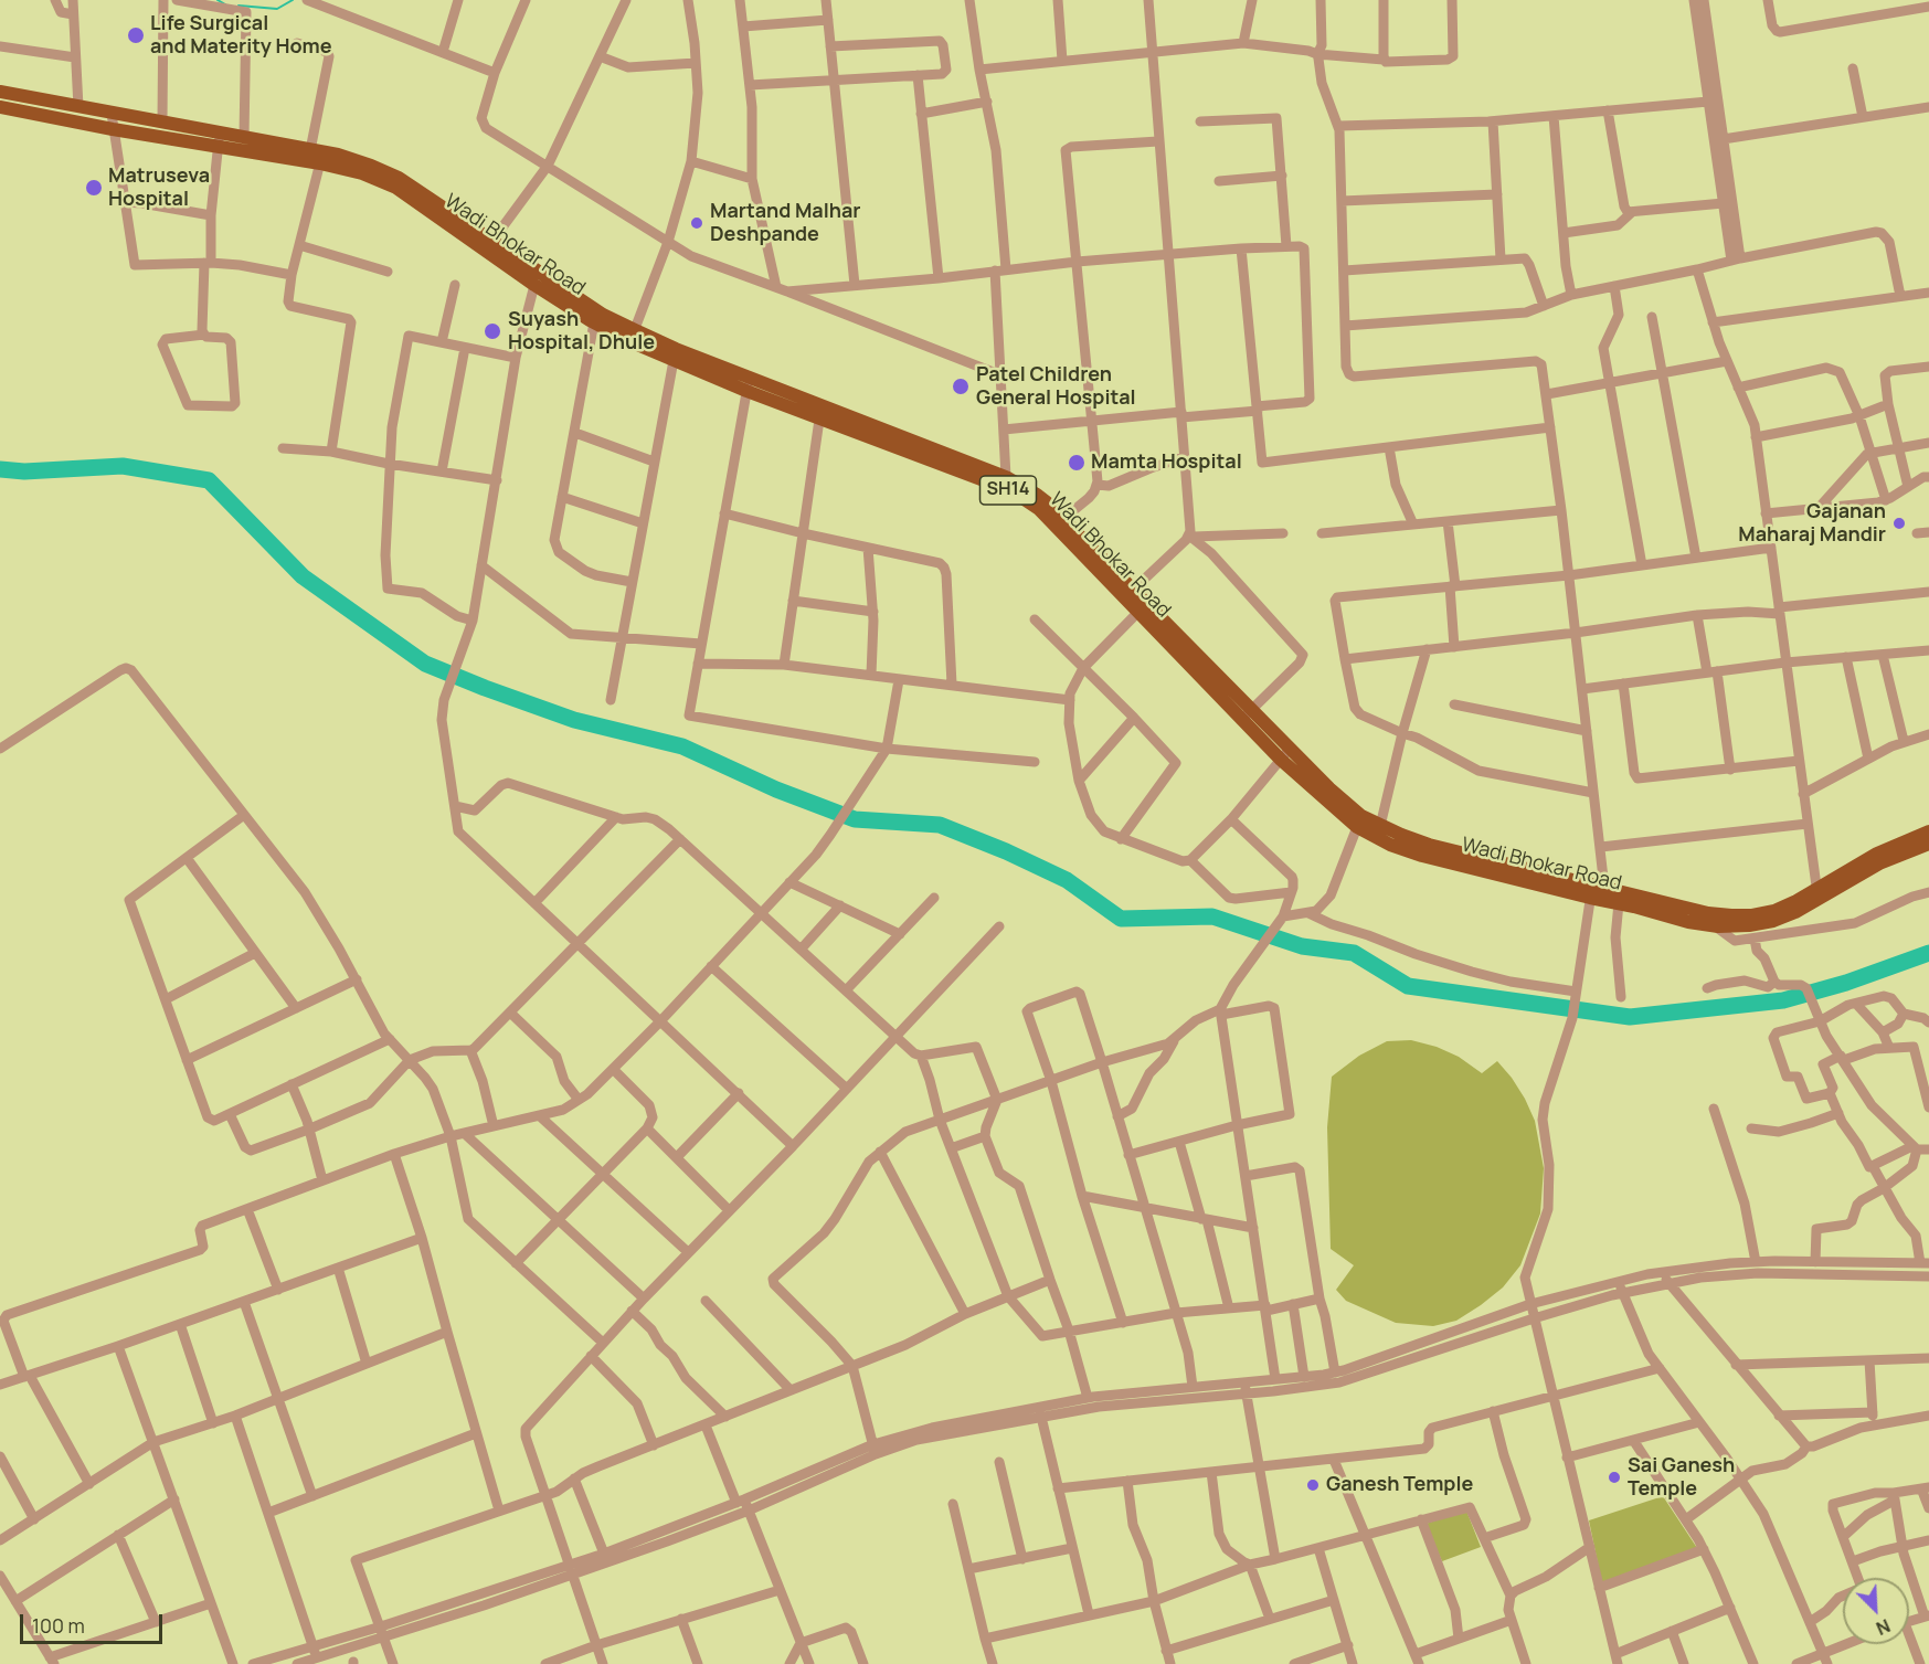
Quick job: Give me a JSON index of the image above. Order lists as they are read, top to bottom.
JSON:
{
  "streets": {
    "main road": ["Wadi Bhokar Road", "SH14"]
  },
  "places": [
    "Life Surgical and Materity Home",
    "Matruseva Hospital",
    "Martand Malhar Deshpande",
    "Suyash Hospital, Dhule",
    "Patel Children General Hospital",
    "Mamta Hospital",
    "Gajanan Maharaj Mandir",
    "Sai Ganesh Temple",
    "Ganesh Temple"
  ],
  "scale_bar": "100 m",
  "north": "bottom right"
}
